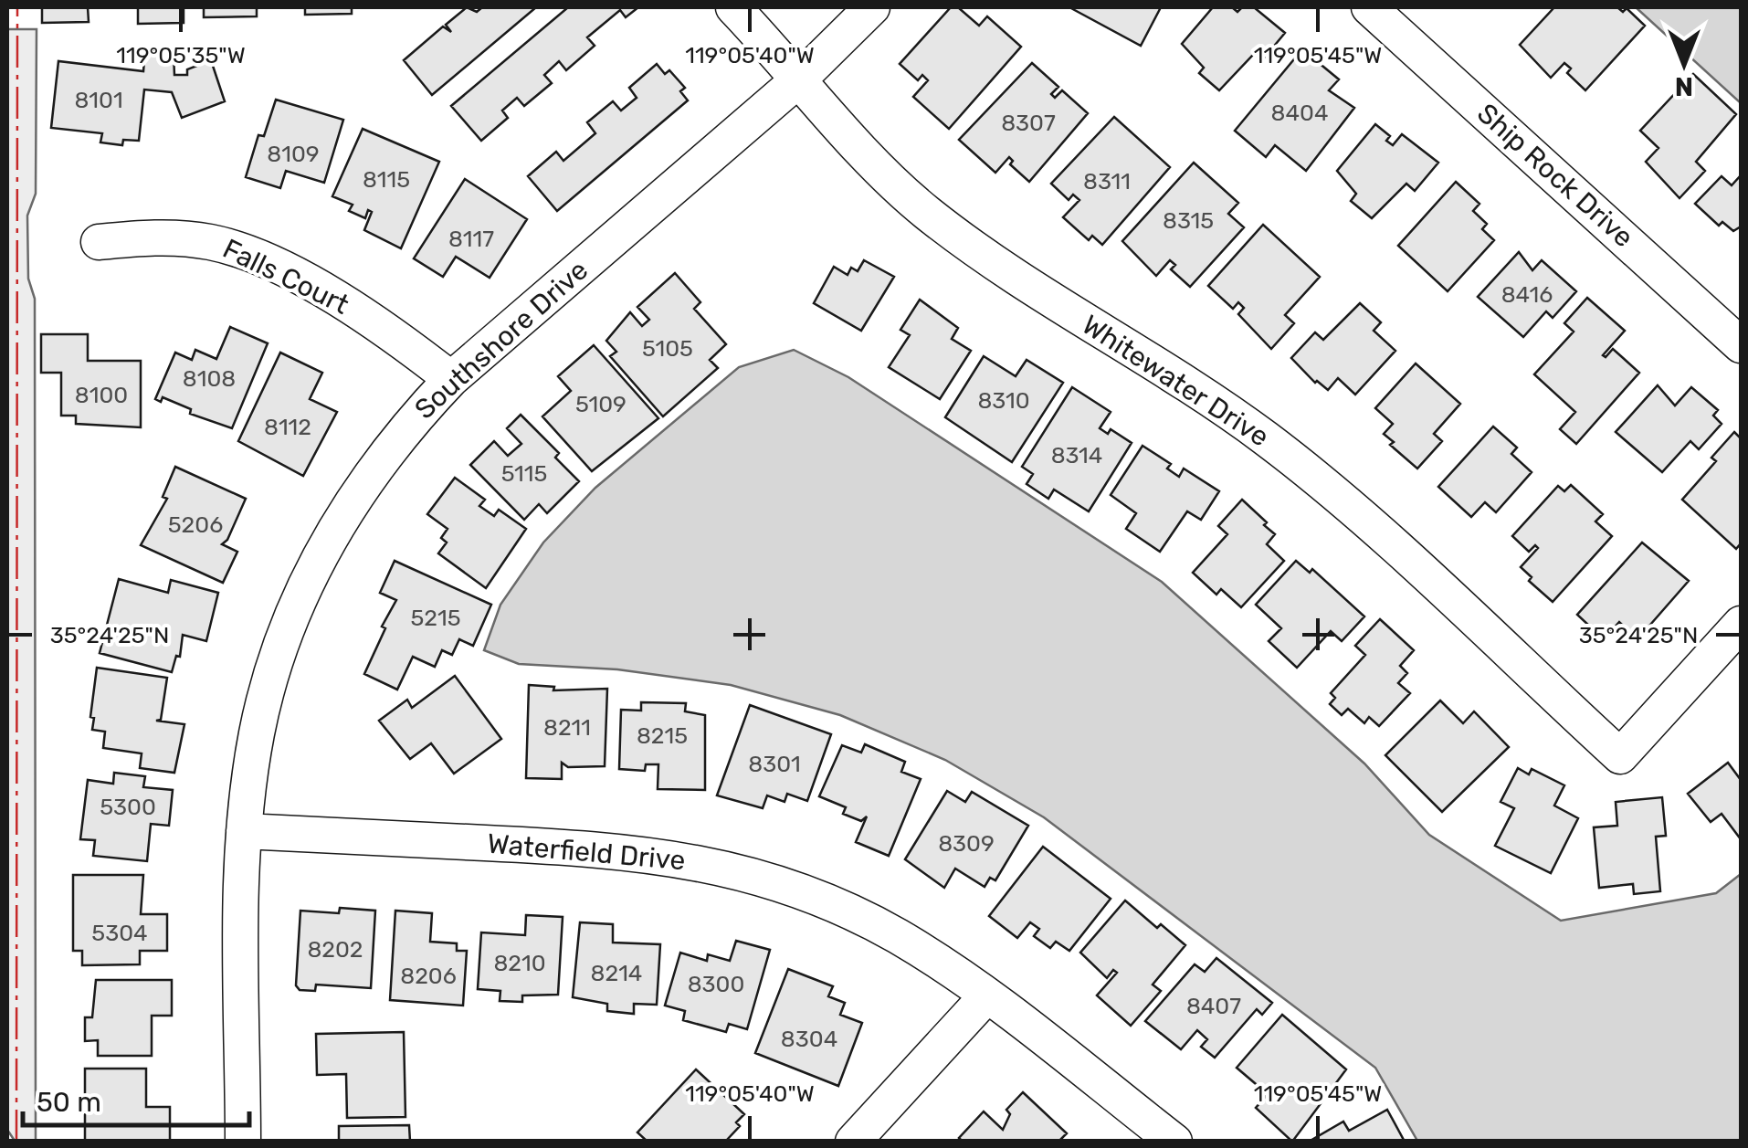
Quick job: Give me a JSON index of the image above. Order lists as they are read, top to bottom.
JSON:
{
  "streets": {
    "street": [
      "Ship Rock Drive",
      "Falls Court",
      "Southshore Drive",
      "Whitewater Drive",
      "Waterfield Drive"
    ]
  },
  "crossings": [
    ["Falls Court", "Southshore Drive"],
    ["Southshore Drive", "Whitewater Drive"],
    ["Southshore Drive", "Waterfield Drive"]
  ],
  "house_numbers": [
    "8101",
    "8404",
    "8307",
    "8109",
    "8115",
    "8311",
    "8315",
    "8117",
    "8416",
    "5105",
    "8108",
    "8100",
    "8310",
    "5109",
    "8112",
    "8314",
    "5115",
    "5206",
    "5215",
    "8211",
    "8215",
    "8301",
    "5300",
    "8309",
    "5304",
    "8202",
    "8210",
    "8214",
    "8206",
    "8300",
    "8407",
    "8304"
  ],
  "scale_bar": "50 m",
  "north": "bottom",
  "coordinates": [
    "119°05'35\"W",
    "119°05'40\"W",
    "119°05'45\"W",
    "35°24'25\"N"
  ]
}
